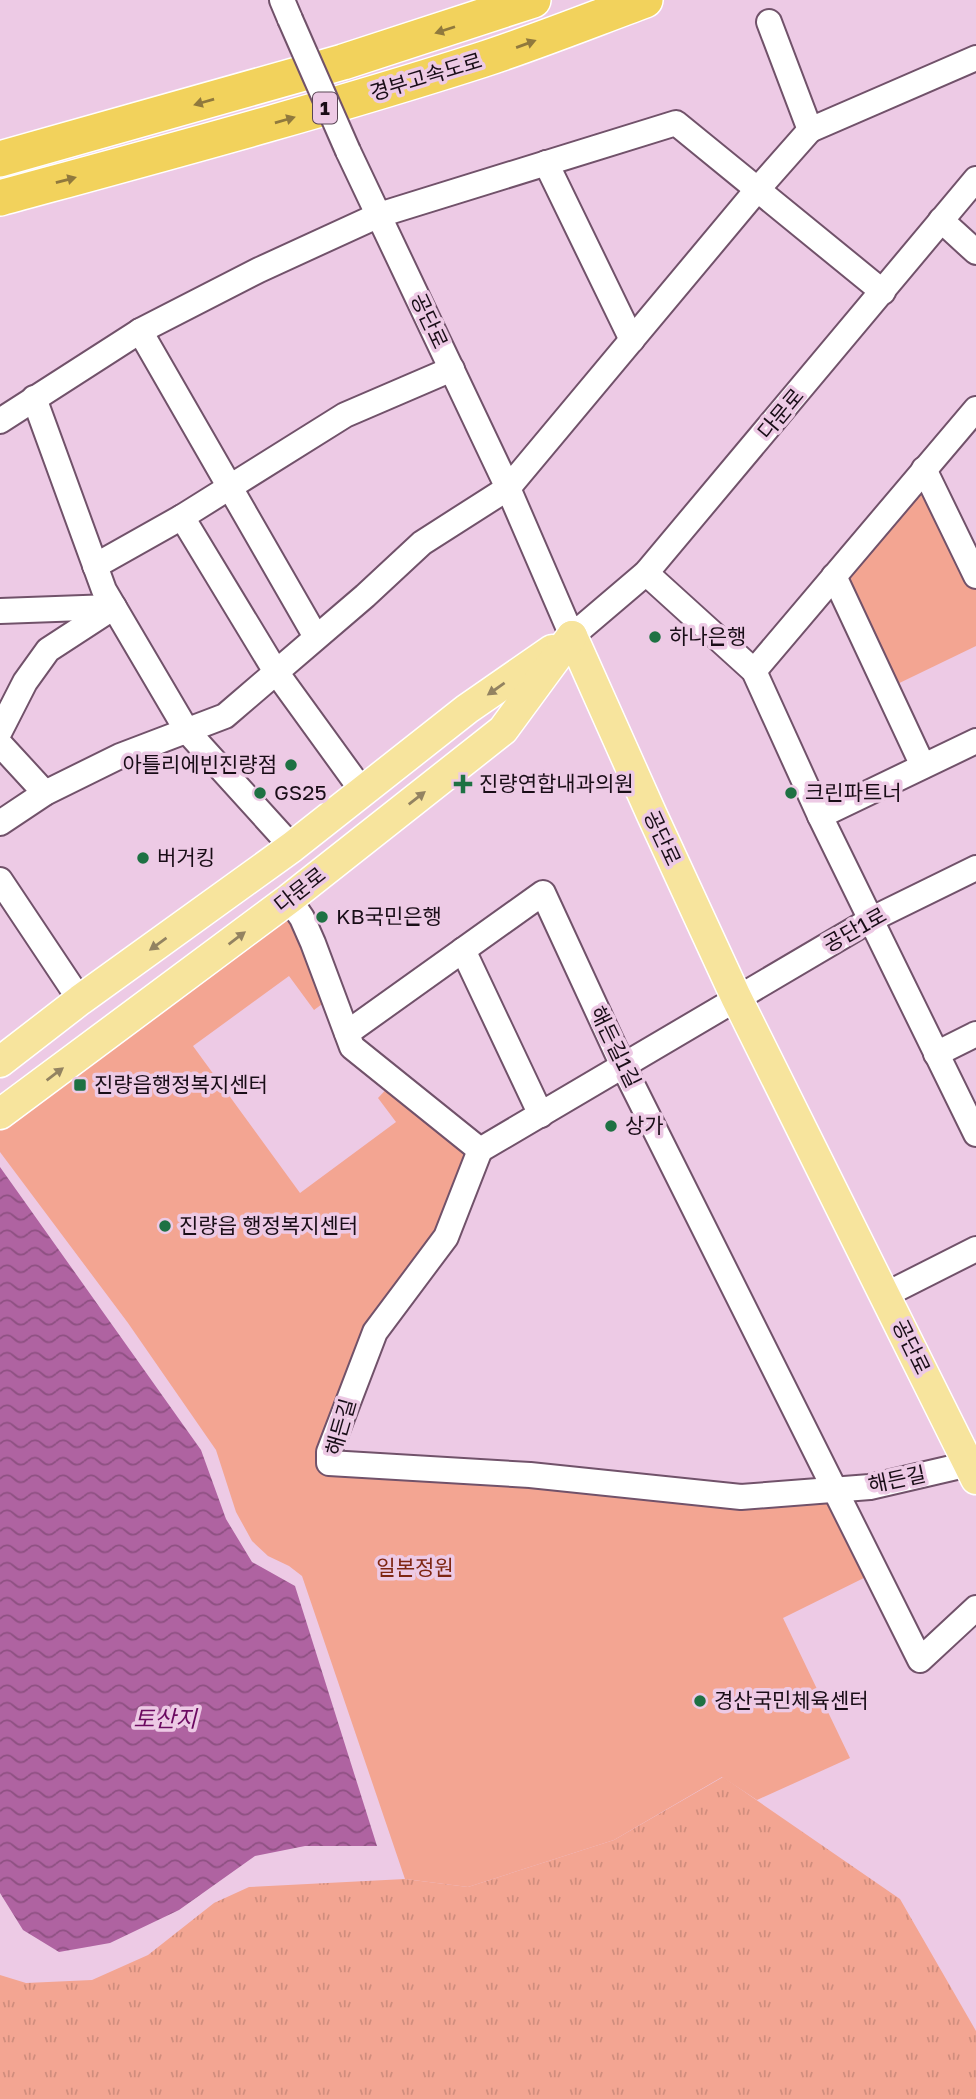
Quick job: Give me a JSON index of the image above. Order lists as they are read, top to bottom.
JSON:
{
  "streets": {
    "highway": ["경부고속도로", "1"],
    "main road": ["공단로", "다문로"],
    "street": ["공단1로", "해든길1길", "해든길"]
  },
  "crossings": [
    ["공단로", "다문로"],
    ["공단로", "공단1로"],
    ["공단로", "해든길"],
    ["공단1로", "해든길1길"],
    ["공단1로", "해든길"],
    ["해든길1길", "해든길"]
  ],
  "water": ["토산지"],
  "parks": ["일본정원"],
  "places": {
    "other": [
      "하나은행",
      "아틀리에빈진량점",
      "GS25",
      "크린파트너",
      "버거킹",
      "KB국민은행",
      "상가",
      "진량읍 행정복지센터",
      "경산국민체육센터"
    ],
    "health": ["진량연합내과의원"],
    "transit": ["진량읍행정복지센터"]
  }
}
